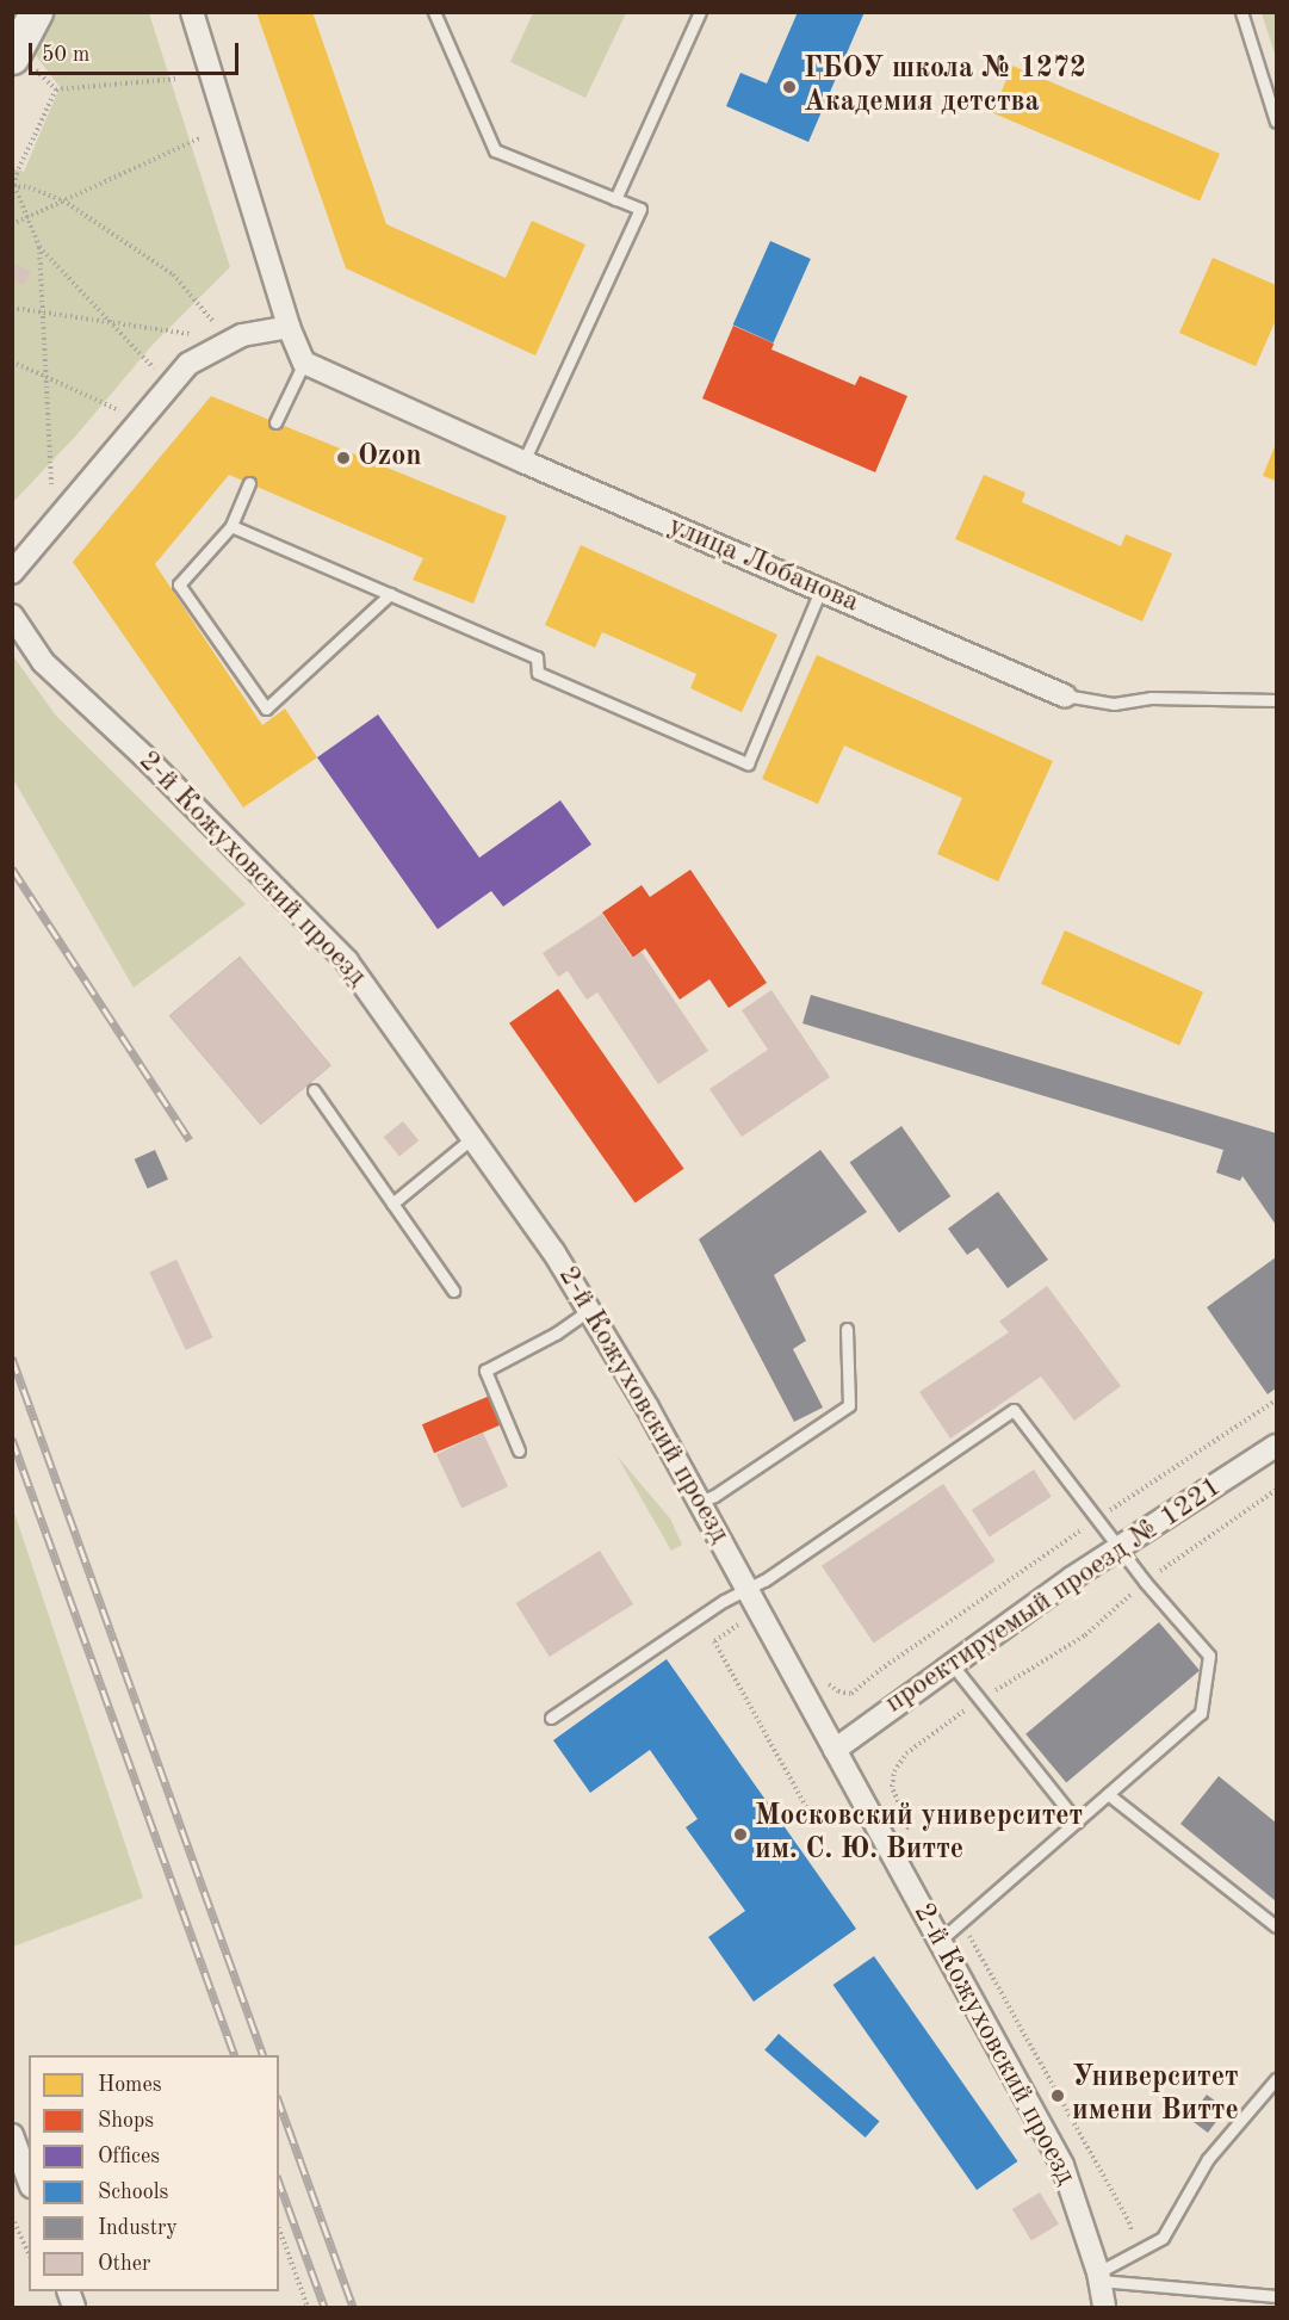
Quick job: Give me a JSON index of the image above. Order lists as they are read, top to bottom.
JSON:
{
  "streets": {
    "street": ["улица Лобанова", "2-й Кожуховский проезд", "проектируемый проезд № 1221"]
  },
  "crossings": [
    ["2-й Кожуховский проезд", "проектируемый проезд № 1221"]
  ],
  "places": [
    "ГБОУ школа № 1272 Академия детства",
    "Ozon",
    "Московский университет им. С. Ю. Витте",
    "Университет имени Витте"
  ],
  "legend": [
    "Homes",
    "Shops",
    "Offices",
    "Schools",
    "Industry",
    "Other"
  ],
  "scale_bar": "50 m"
}
